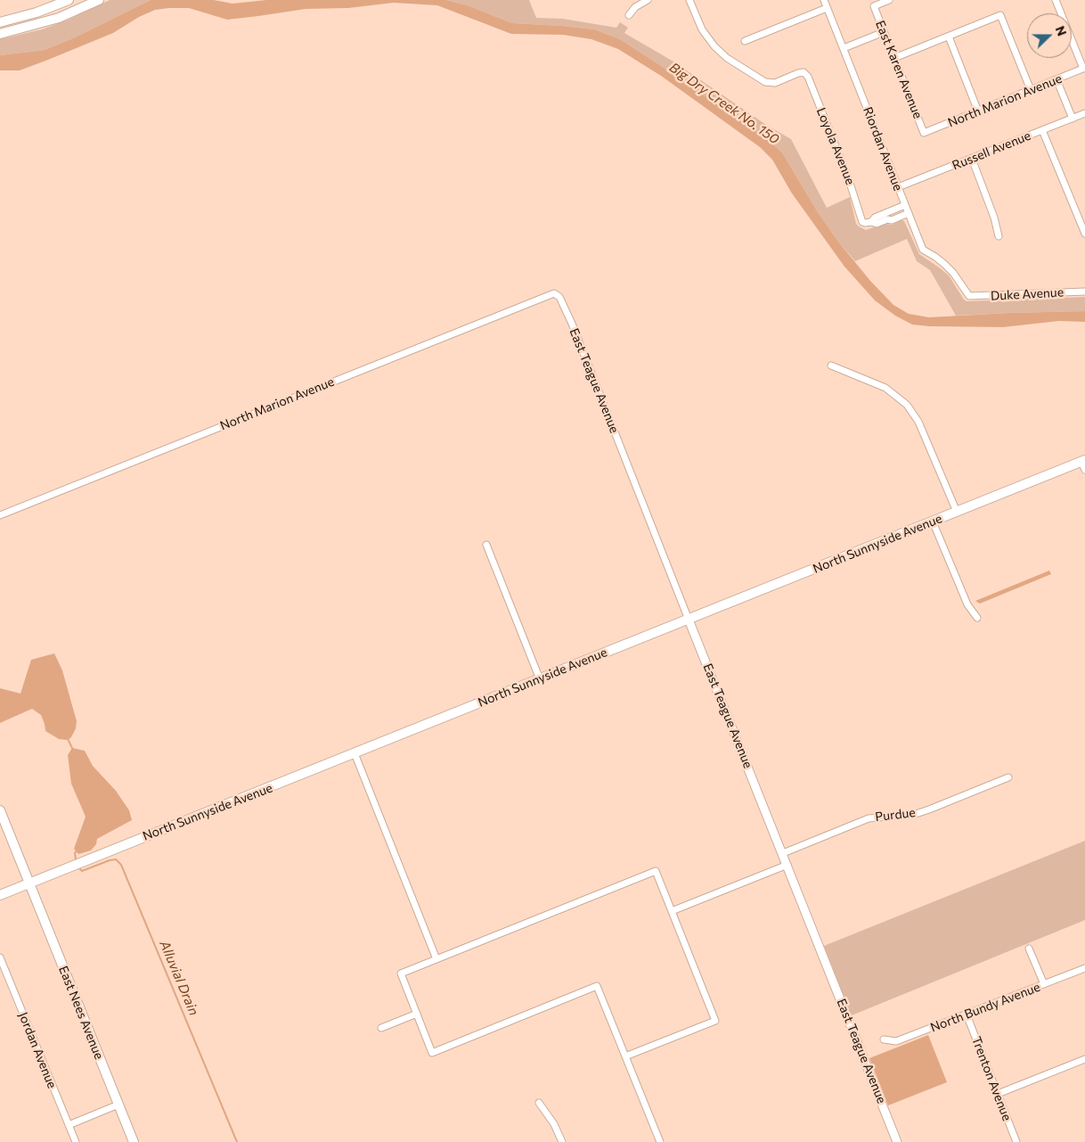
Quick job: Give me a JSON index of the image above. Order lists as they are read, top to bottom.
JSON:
{
  "streets": {
    "main road": ["North Sunnyside Avenue", "East Nees Avenue"],
    "street": [
      "East Karen Avenue",
      "North Marion Avenue",
      "Loyola Avenue",
      "Riordan Avenue",
      "Russell Avenue",
      "Duke Avenue",
      "East Teague Avenue",
      "Purdue",
      "North Bundy Avenue",
      "Jordan Avenue",
      "Trenton Avenue"
    ]
  },
  "crossings": [
    ["East Karen Avenue", "North Marion Avenue"],
    ["North Marion Avenue", "East Teague Avenue"],
    ["Riordan Avenue", "Russell Avenue"],
    ["Riordan Avenue", "Duke Avenue"],
    ["East Teague Avenue", "North Sunnyside Avenue"],
    ["East Teague Avenue", "Purdue"],
    ["North Sunnyside Avenue", "East Nees Avenue"],
    ["North Bundy Avenue", "Trenton Avenue"]
  ],
  "water": ["Big Dry Creek No. 150", "Alluvial Drain"],
  "north": "right"
}
